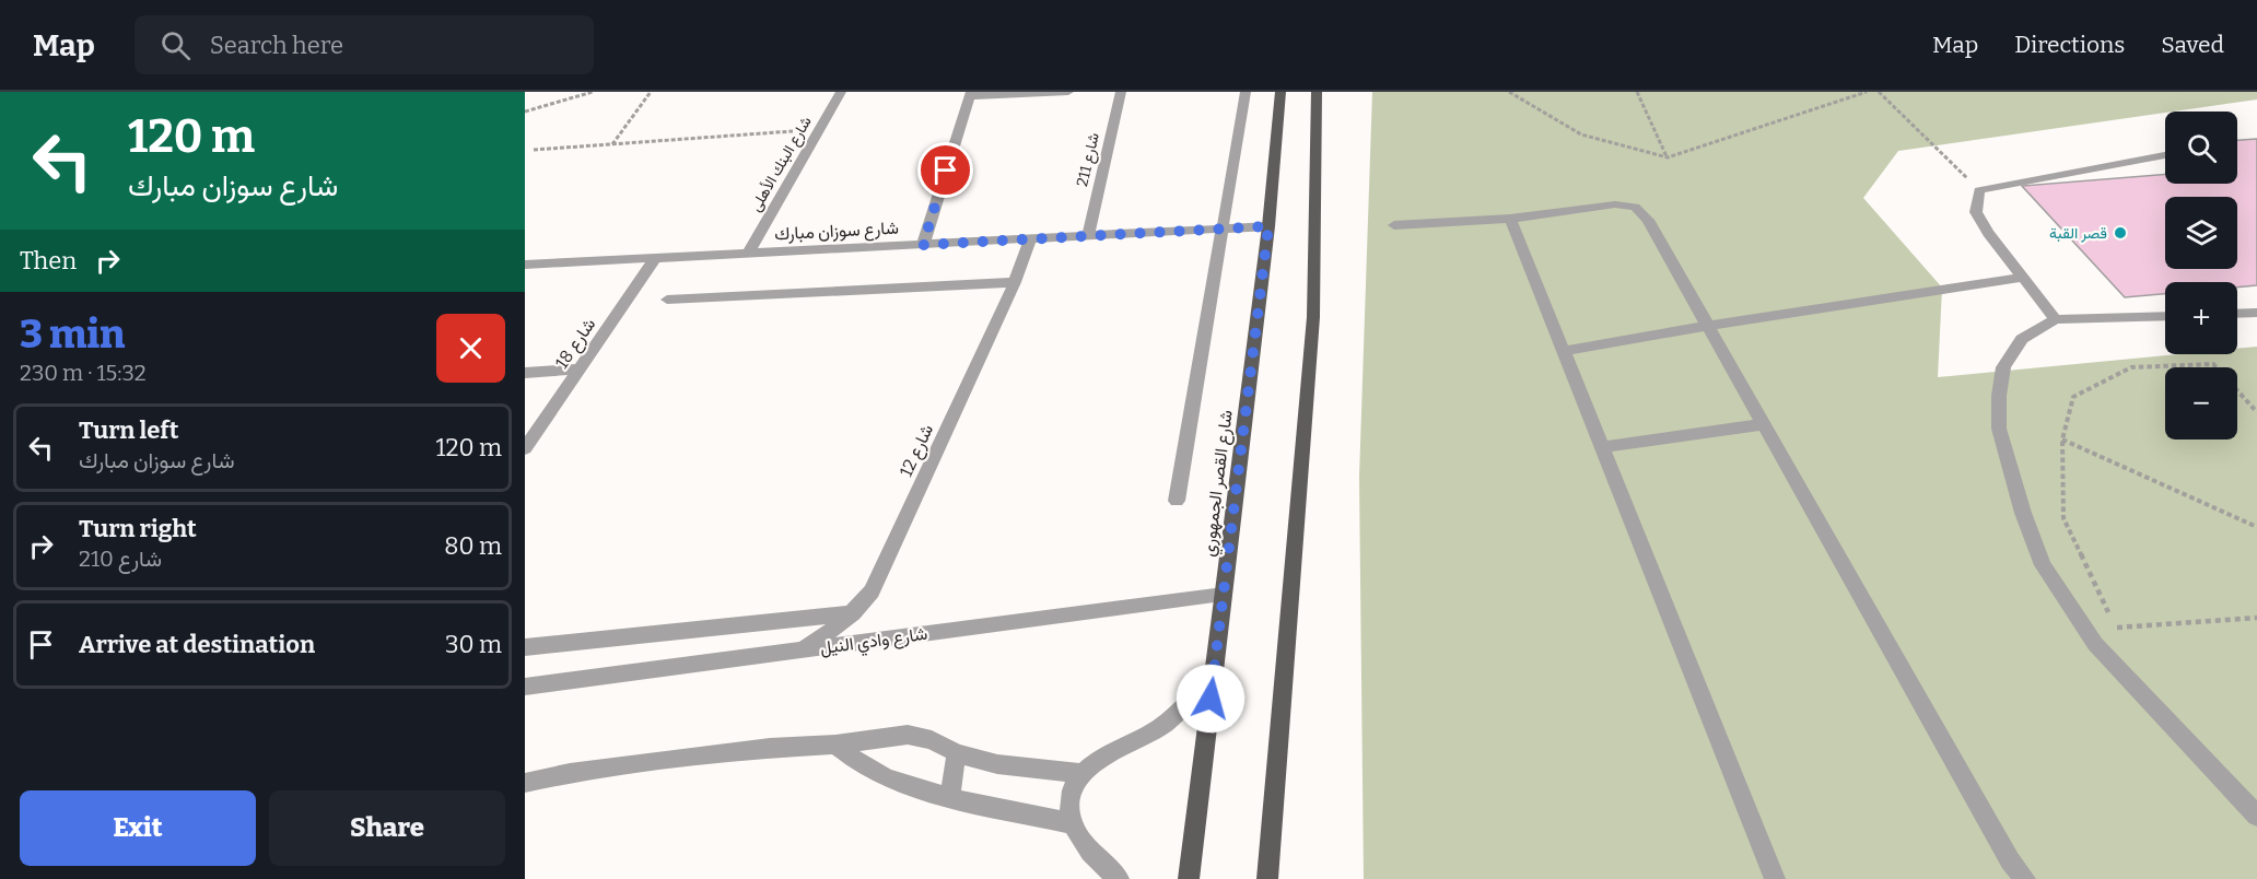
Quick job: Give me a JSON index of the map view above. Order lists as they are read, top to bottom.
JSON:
{
  "streets": {
    "main road": ["شارع القصر الجمهوري"],
    "street": [
      "شارع 211",
      "شارع البنك الأهلى",
      "شارع سوزان مبارك",
      "شارع 18",
      "شارع 12",
      "شارع وادي النيل"
    ]
  },
  "crossings": [
    ["شارع 211", "شارع سوزان مبارك"],
    ["شارع البنك الأهلى", "شارع سوزان مبارك"],
    ["شارع سوزان مبارك", "شارع 18"],
    ["شارع سوزان مبارك", "شارع 12"],
    ["شارع سوزان مبارك", "شارع القصر الجمهوري"],
    ["شارع 12", "شارع وادي النيل"],
    ["شارع القصر الجمهوري", "شارع وادي النيل"]
  ],
  "places": ["قصر القبة"],
  "page": {
    "header": "Map",
    "search": "Search here",
    "nav": ["Map", "Directions", "Saved"],
    "turn": ["120 m", "شارع سوزان مبارك"],
    "map_buttons": ["+", "−"],
    "then": "Then",
    "heading": ["3 min", "230 m · 15:32"],
    "list": [
      {
        "name": "Turn left",
        "note": "شارع سوزان مبارك",
        "value": "120 m"
      },
      {
        "name": "Turn right",
        "note": "شارع 210",
        "value": "80 m"
      },
      {
        "name": "Arrive at destination",
        "value": "30 m"
      }
    ],
    "buttons": ["Exit", "Share"]
  }
}
